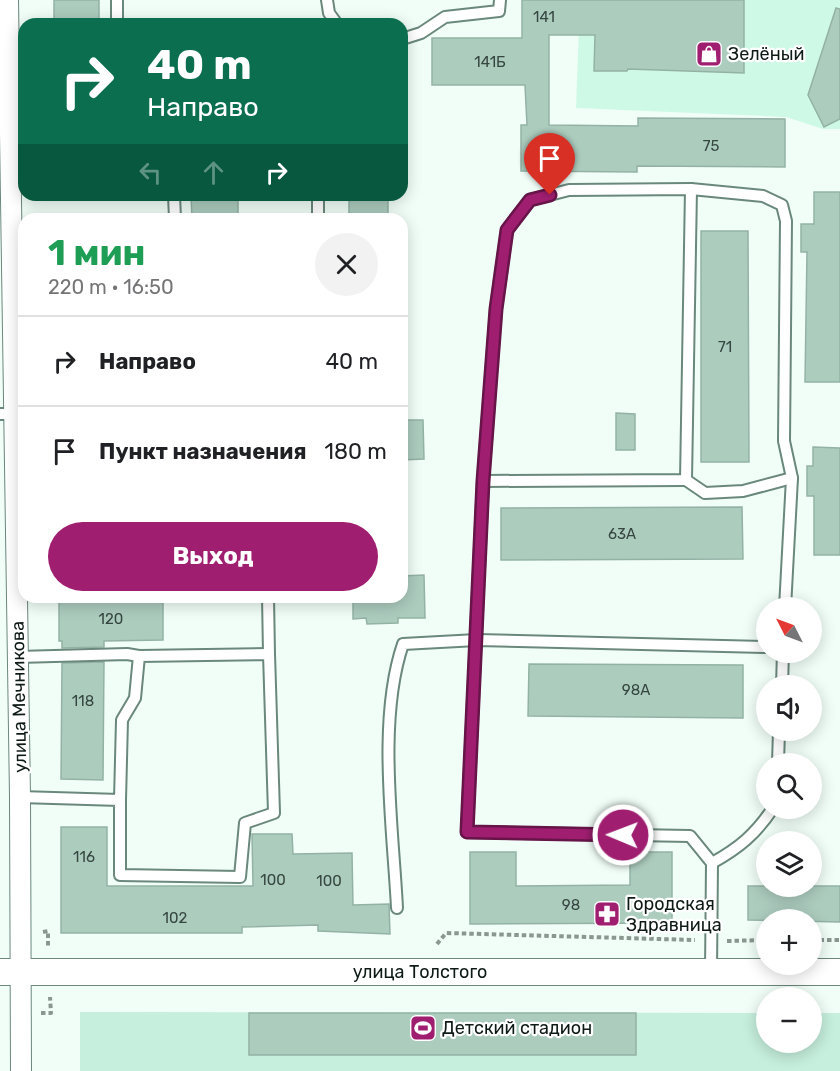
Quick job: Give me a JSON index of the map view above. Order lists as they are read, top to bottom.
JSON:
{
  "streets": {
    "street": ["улица Мечникова", "улица Толстого"]
  },
  "crossings": [
    ["улица Мечникова", "улица Толстого"]
  ],
  "places": {
    "shop": ["Зелёный"],
    "pharmacy": ["Городская Здравница"],
    "sports": ["Детский стадион"]
  },
  "house_numbers": [
    "141",
    "141Б",
    "75",
    "71",
    "63А",
    "120",
    "98А",
    "118",
    "116",
    "100",
    "100",
    "98",
    "102"
  ],
  "north": "top left",
  "page": {
    "turn": ["40 m", "Направо"],
    "heading": ["1 мин", "220 m · 16:50"],
    "list": [
      {
        "name": "Направо",
        "value": "40 m"
      },
      {
        "name": "Пункт назначения",
        "value": "180 m"
      }
    ],
    "buttons": "Выход",
    "map_buttons": ["+", "−"]
  }
}
